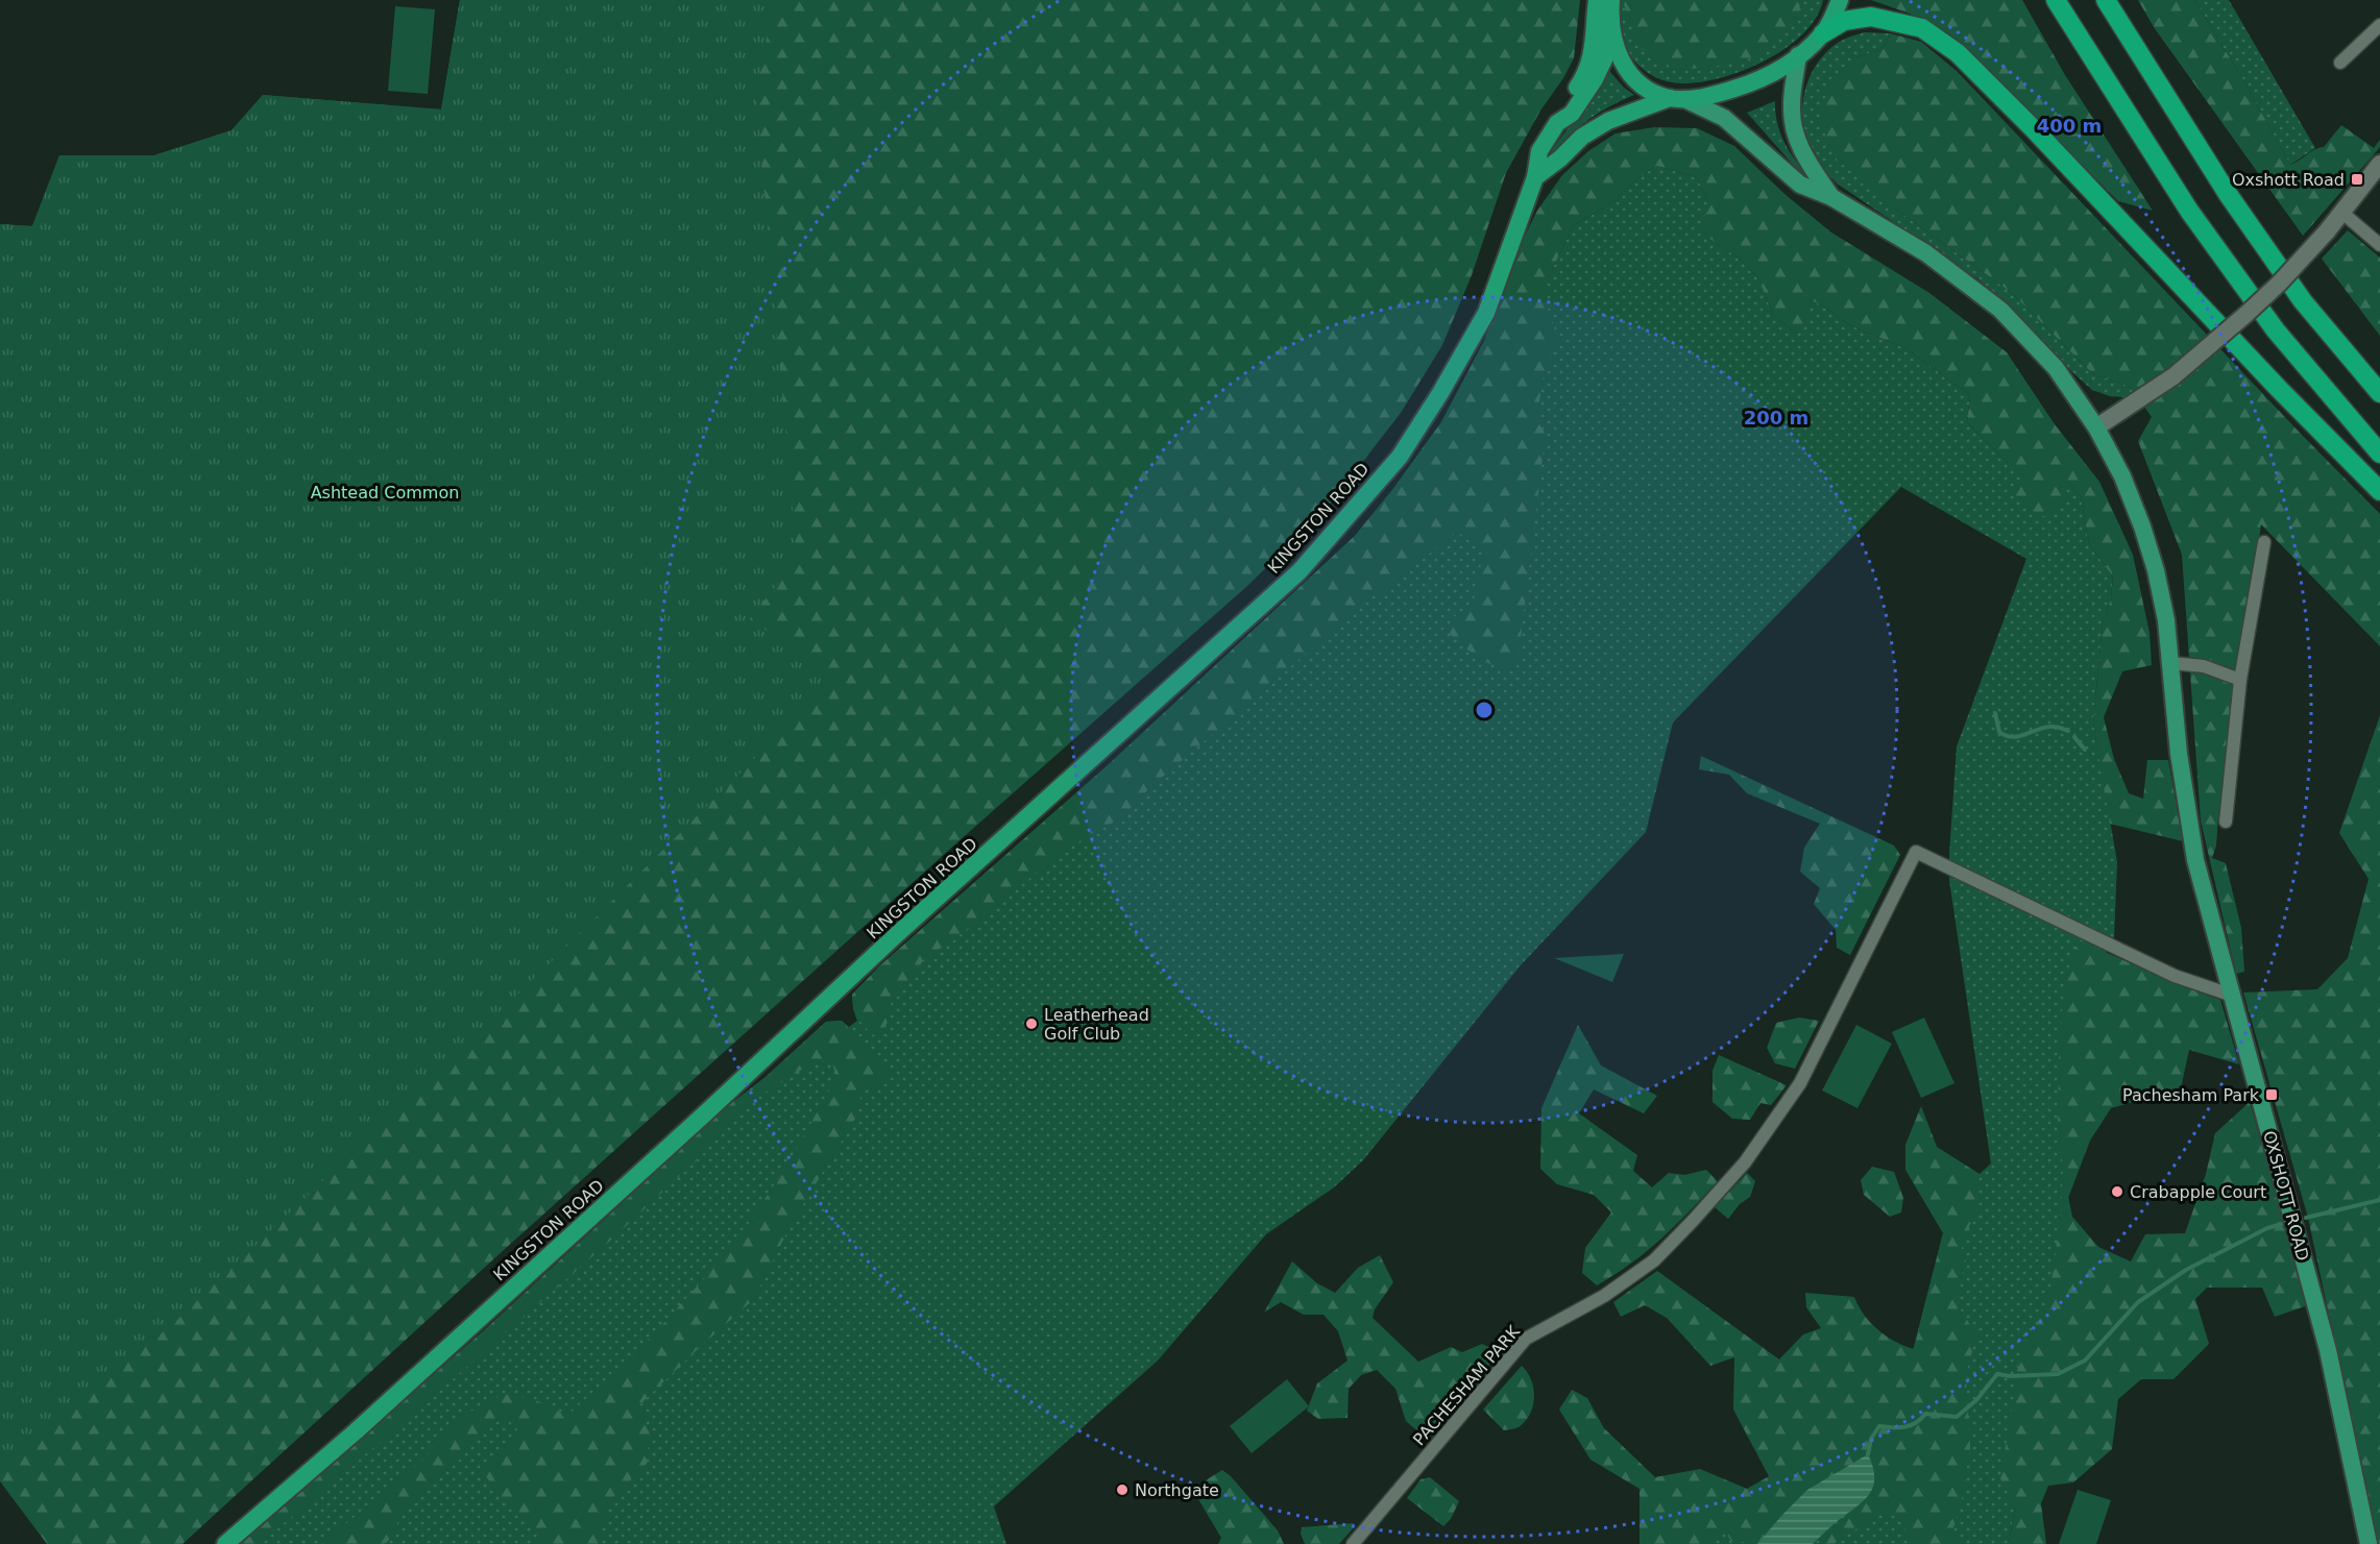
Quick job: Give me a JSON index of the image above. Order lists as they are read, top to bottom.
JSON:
{
  "streets": {
    "highway": ["KINGSTON ROAD"],
    "main road": ["OXSHOTT ROAD"],
    "street": ["PACHESHAM PARK"]
  },
  "crossings": [
    ["OXSHOTT ROAD", "PACHESHAM PARK"]
  ],
  "parks": ["Ashtead Common"],
  "places": {
    "transit": ["Oxshott Road", "Pachesham Park"],
    "other": ["Leatherhead Golf Club", "Crabapple Court", "Northgate"]
  },
  "rings": ["400 m", "200 m"]
}
